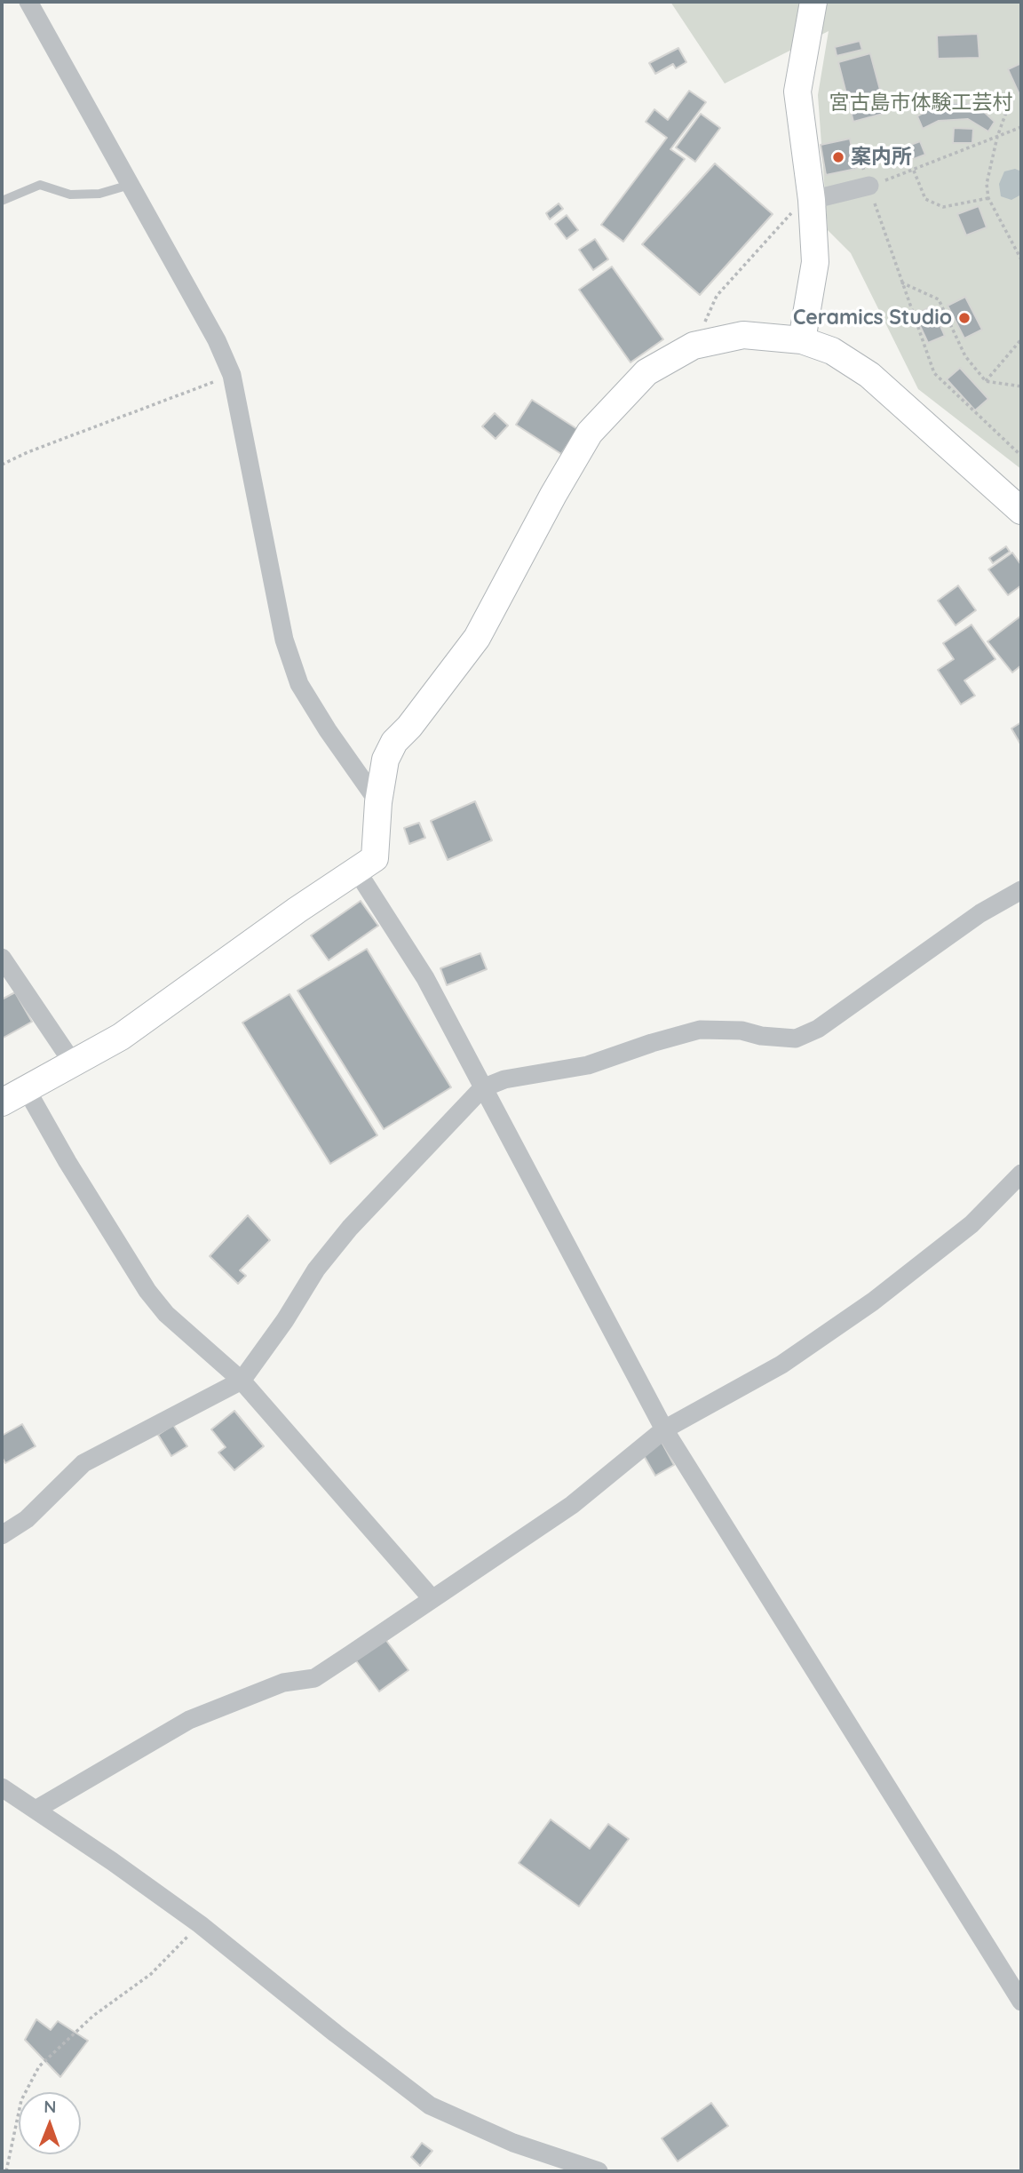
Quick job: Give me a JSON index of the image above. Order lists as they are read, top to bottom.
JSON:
{
  "parks": ["宮古島市体験工芸村"],
  "places": ["案内所", "Ceramics Studio"],
  "north": "top"
}
